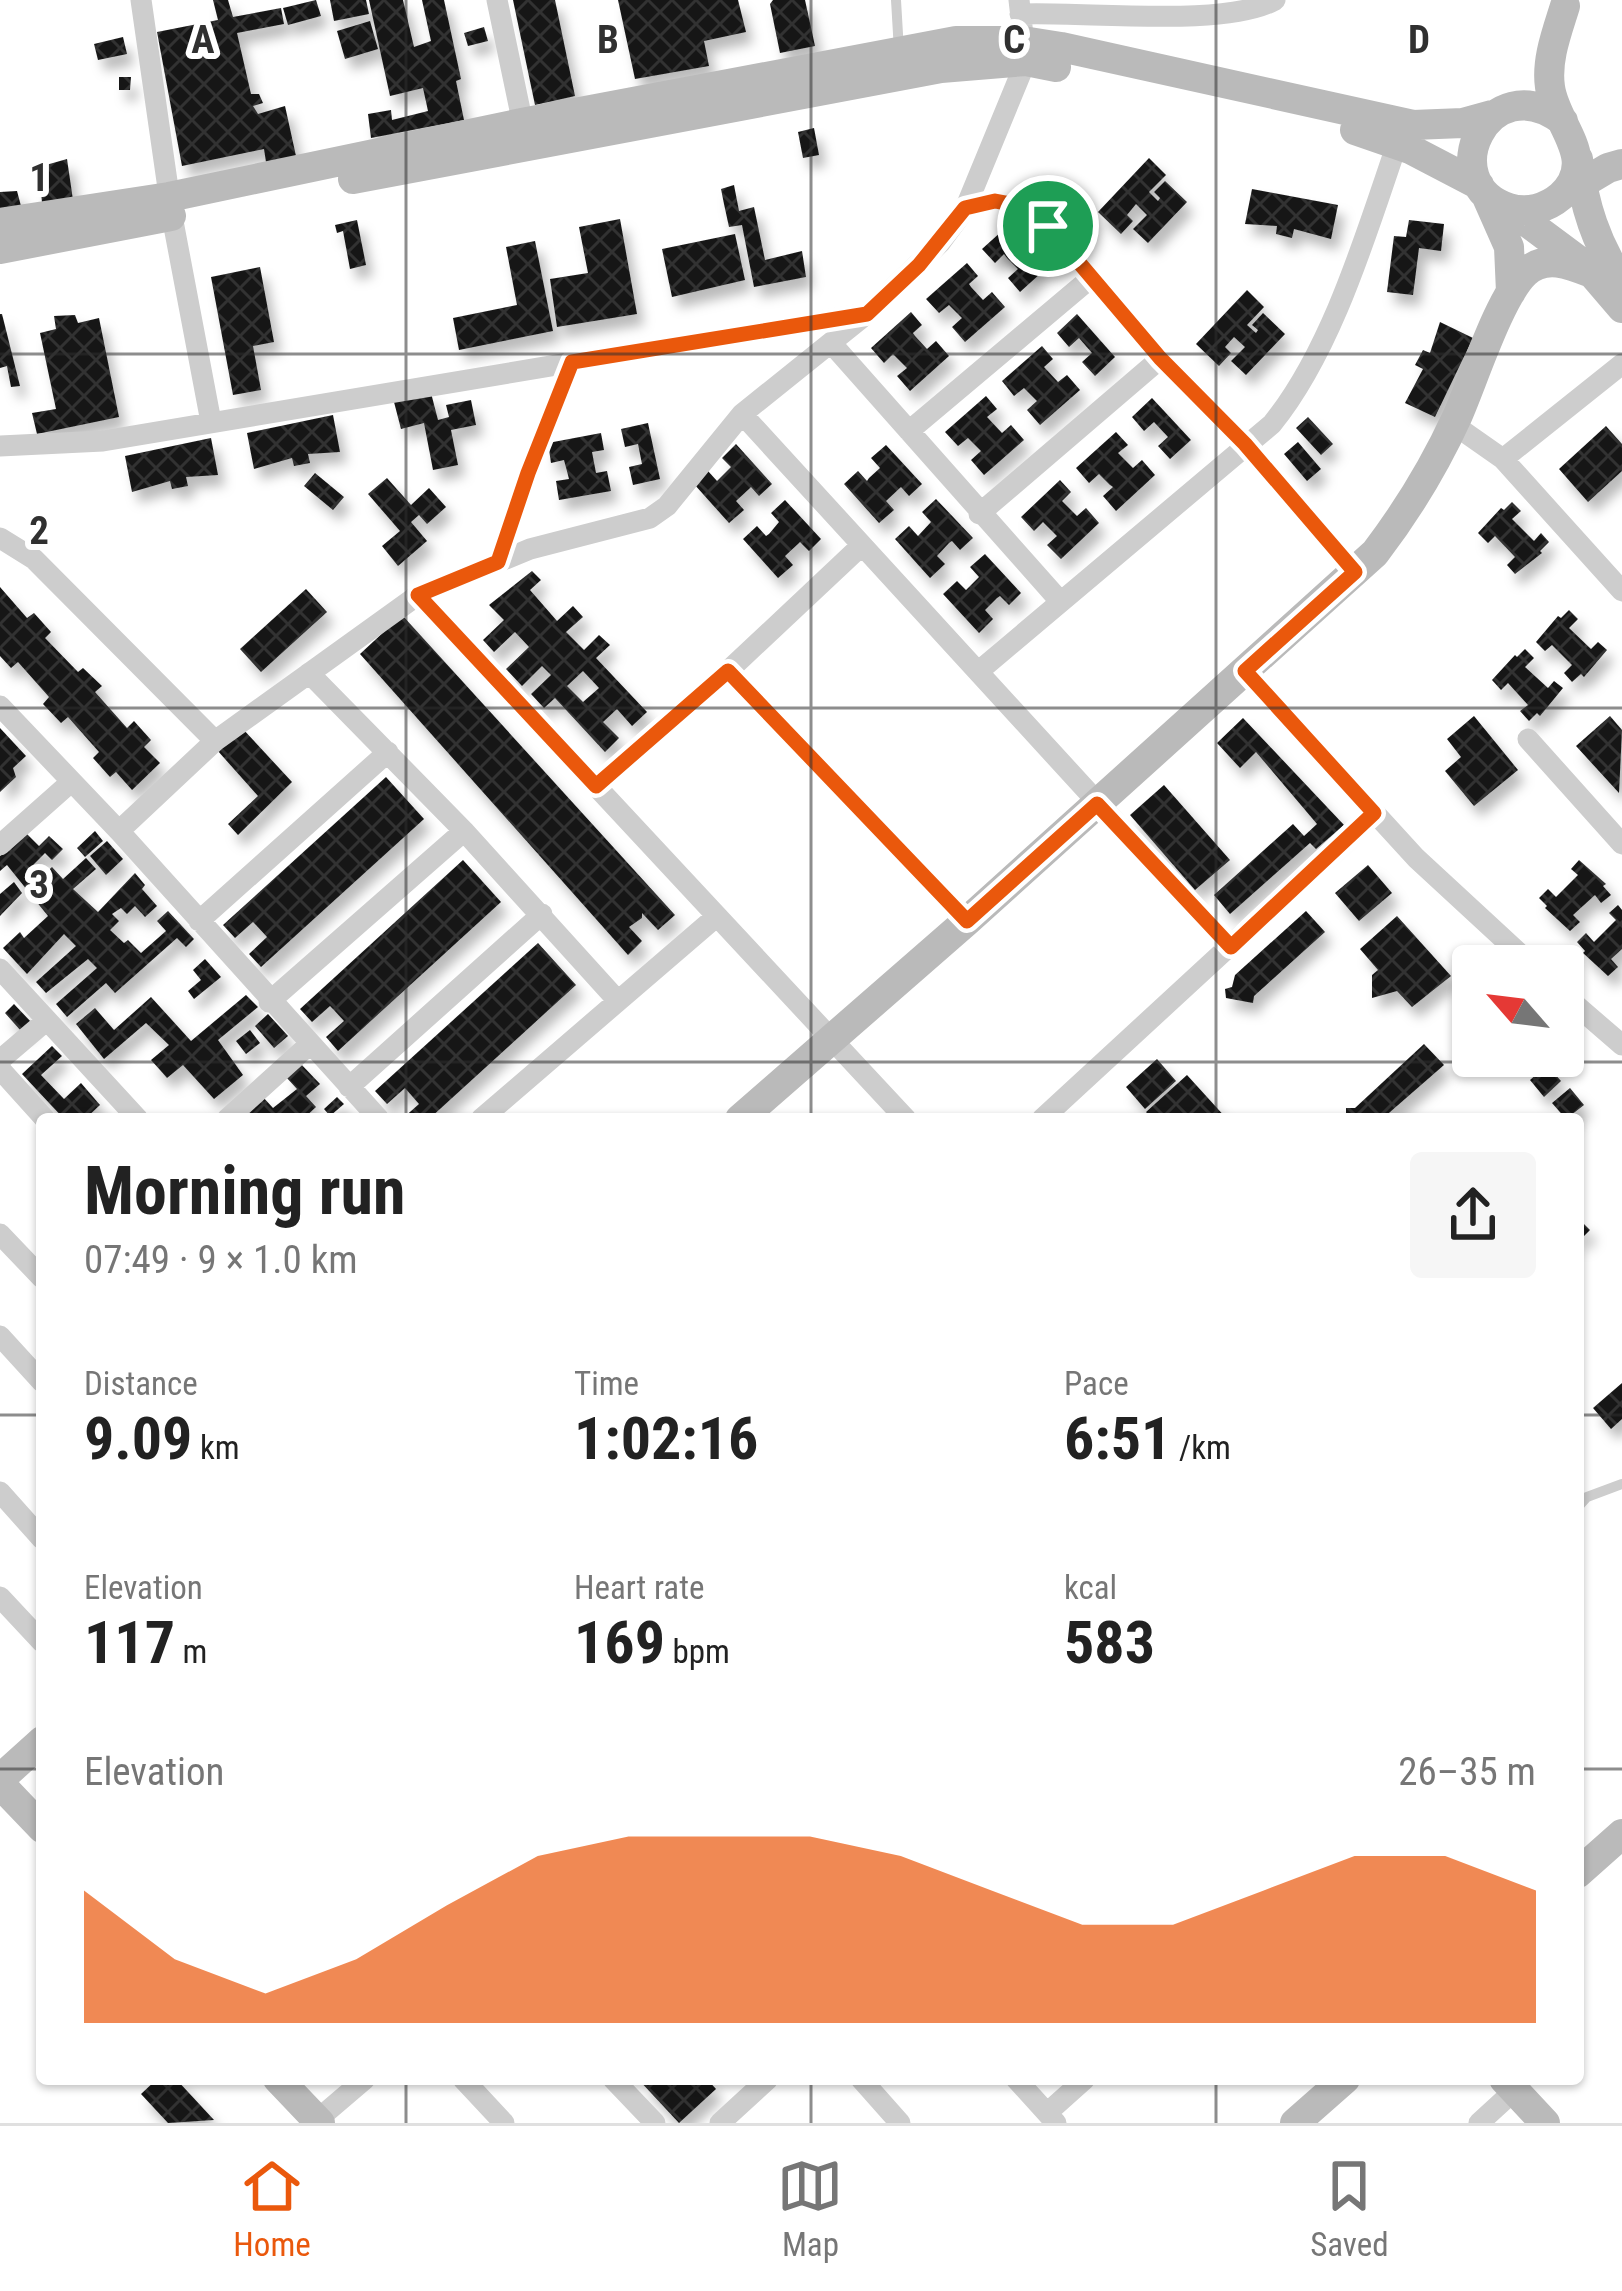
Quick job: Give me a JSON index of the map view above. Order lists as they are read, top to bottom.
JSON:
{
  "north": "top left",
  "page": {
    "heading": ["Morning run", "07:49 · 9 × 1.0 km"],
    "stats": [
      ["Distance", "9.09 km"],
      ["Time", "1:02:16"],
      ["Pace", "6:51 /km"],
      ["Elevation", "117 m"],
      ["Heart rate", "169 bpm"],
      ["kcal", "583"]
    ],
    "chart": ["Elevation", "26–35 m"],
    "tabs": ["Home", "Map", "Saved"]
  },
  "grid": {
    "columns": [
      "A",
      "B",
      "C",
      "D"
    ],
    "rows": ["1", "2", "3"]
  }
}
